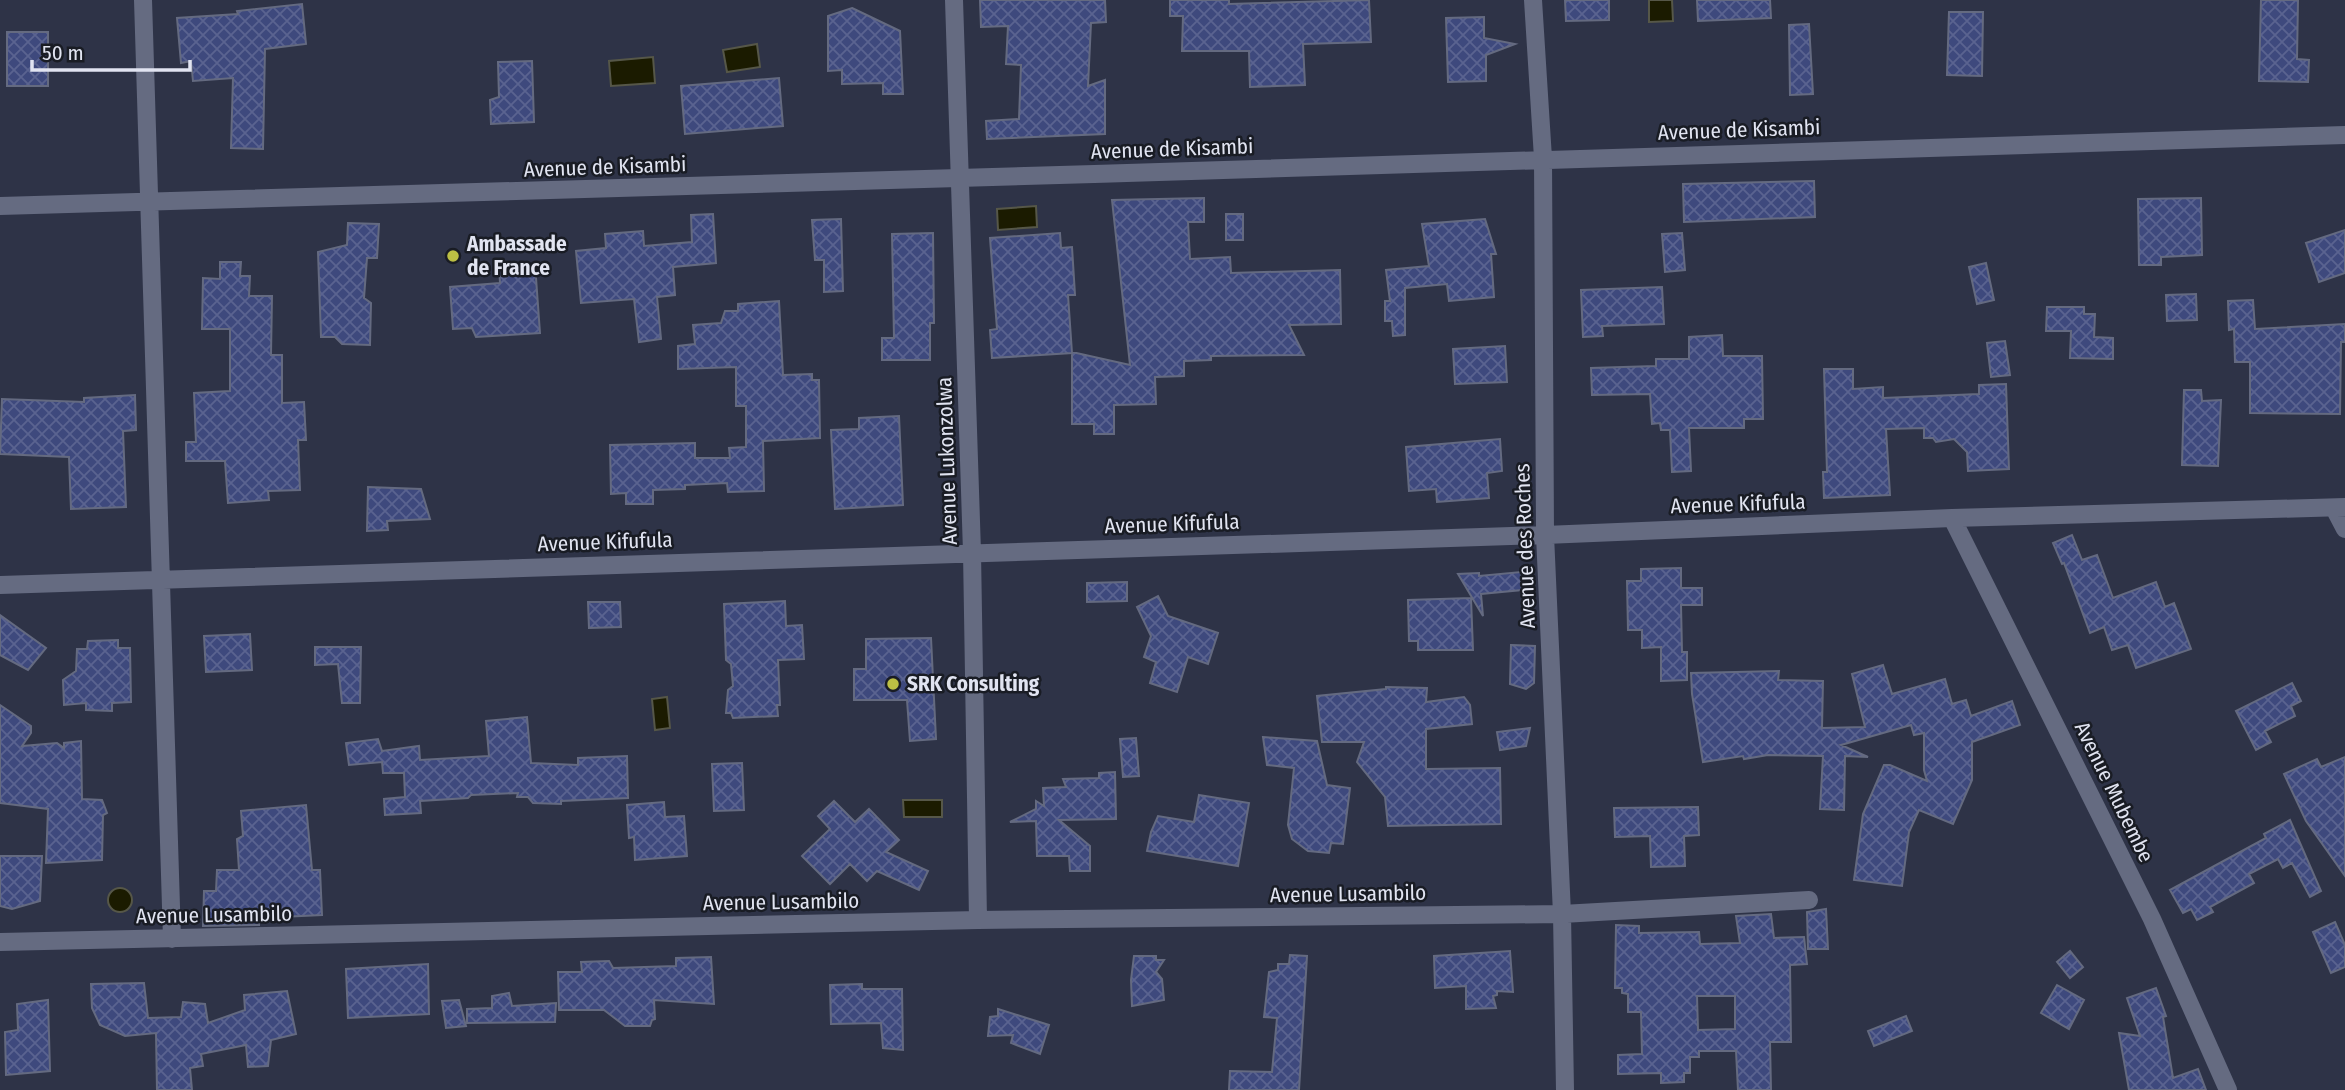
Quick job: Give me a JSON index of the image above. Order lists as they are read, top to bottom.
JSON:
{
  "streets": {
    "street": [
      "Avenue de Kisambi",
      "Avenue Lukonzolwa",
      "Avenue Kifufula",
      "Avenue des Roches",
      "Avenue Mubembe",
      "Avenue Lusambilo"
    ]
  },
  "crossings": [
    ["Avenue de Kisambi", "Avenue Lukonzolwa"],
    ["Avenue de Kisambi", "Avenue des Roches"],
    ["Avenue Lukonzolwa", "Avenue Kifufula"],
    ["Avenue Lukonzolwa", "Avenue Lusambilo"],
    ["Avenue Kifufula", "Avenue des Roches"],
    ["Avenue Kifufula", "Avenue Mubembe"],
    ["Avenue des Roches", "Avenue Lusambilo"]
  ],
  "places": ["Ambassade de France", "SRK Consulting"],
  "scale_bar": "50 m"
}
